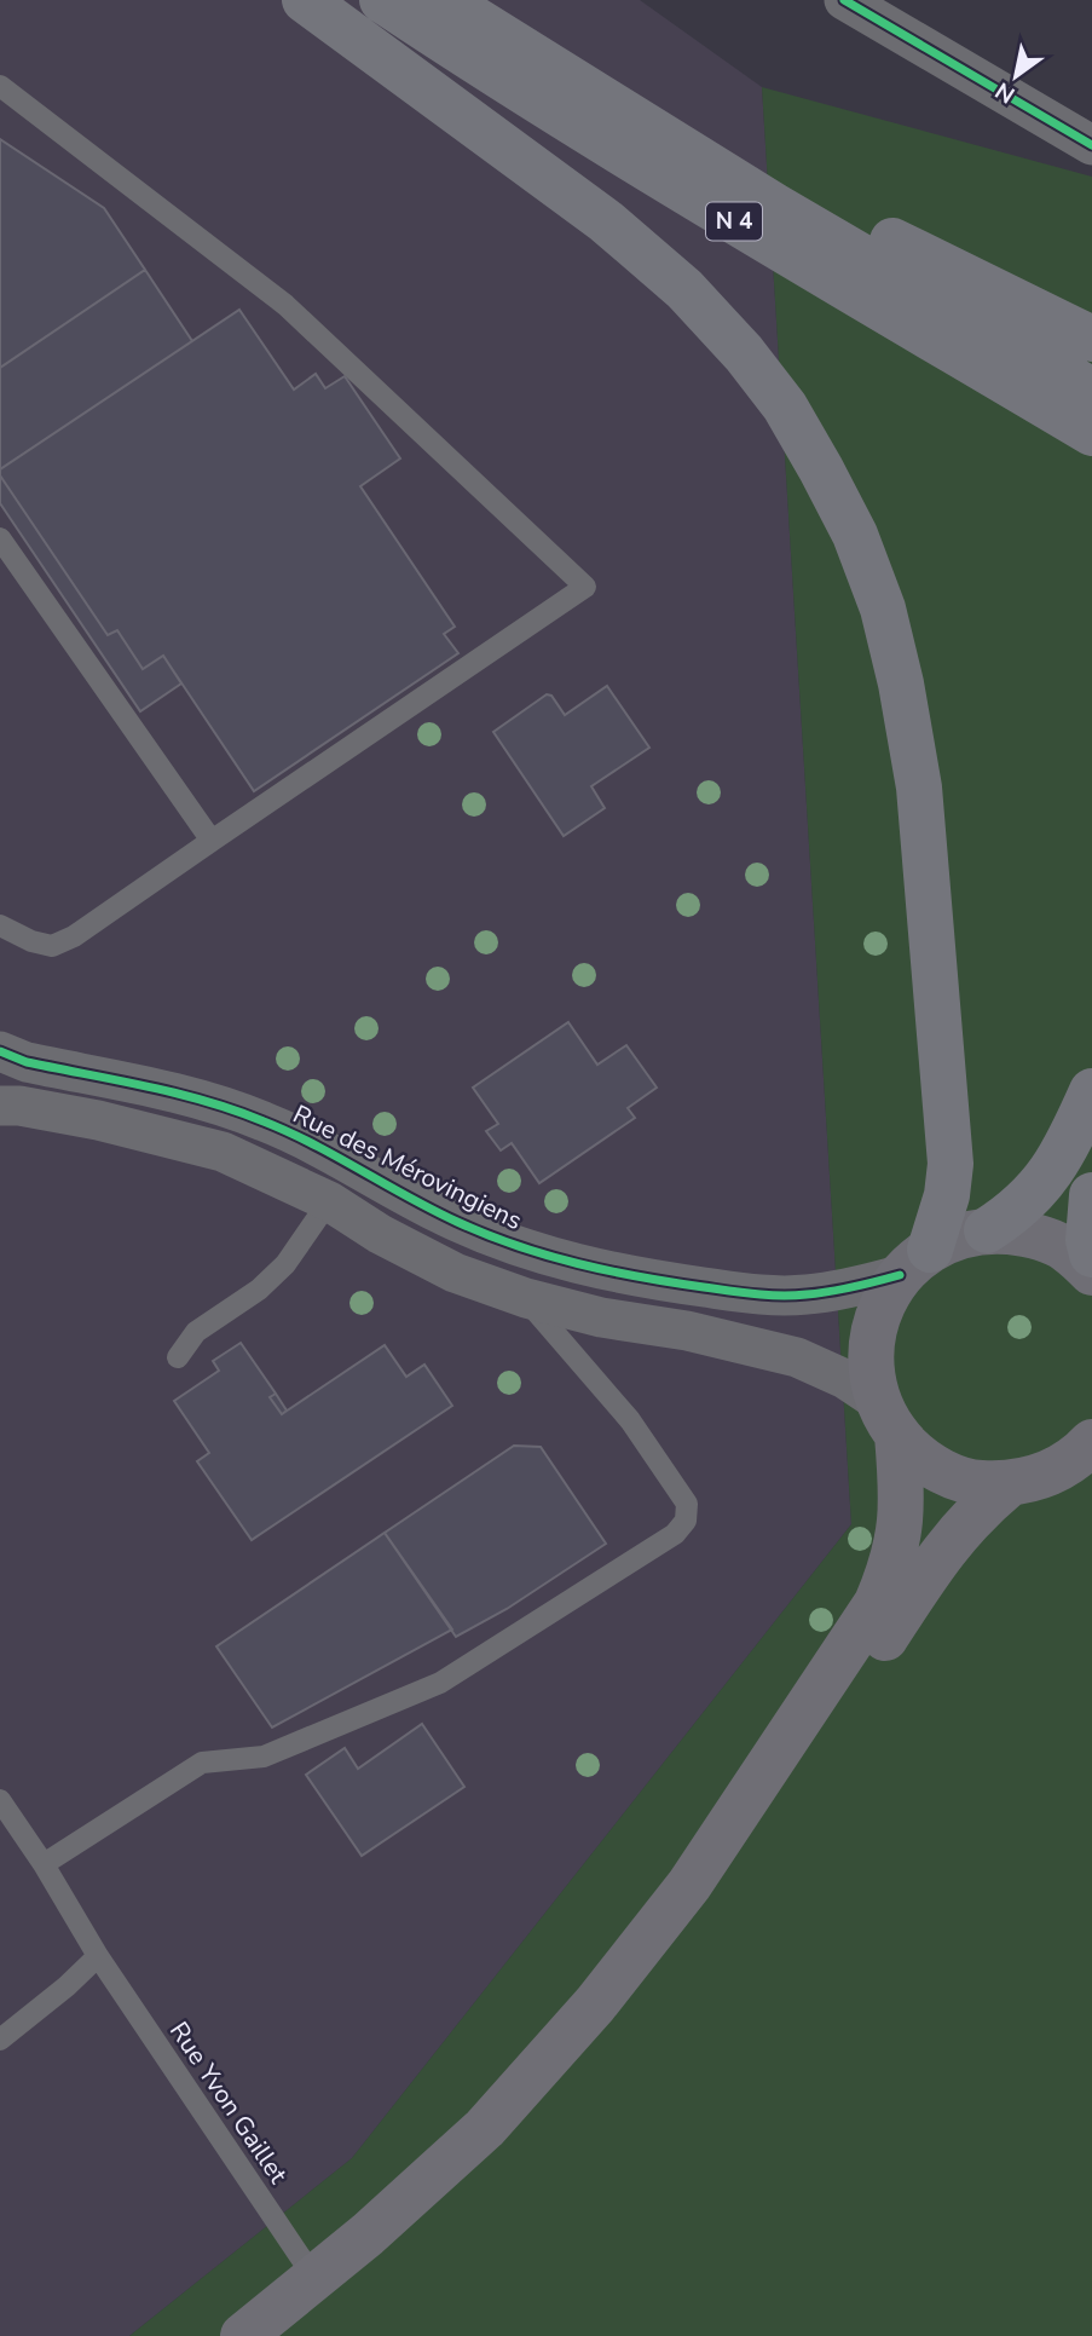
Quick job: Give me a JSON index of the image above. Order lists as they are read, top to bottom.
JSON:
{
  "streets": {
    "highway": ["N 4"],
    "street": ["Rue des Mérovingiens"],
    "lane": ["Rue Yvon Gaillet"]
  },
  "north": "bottom left"
}
